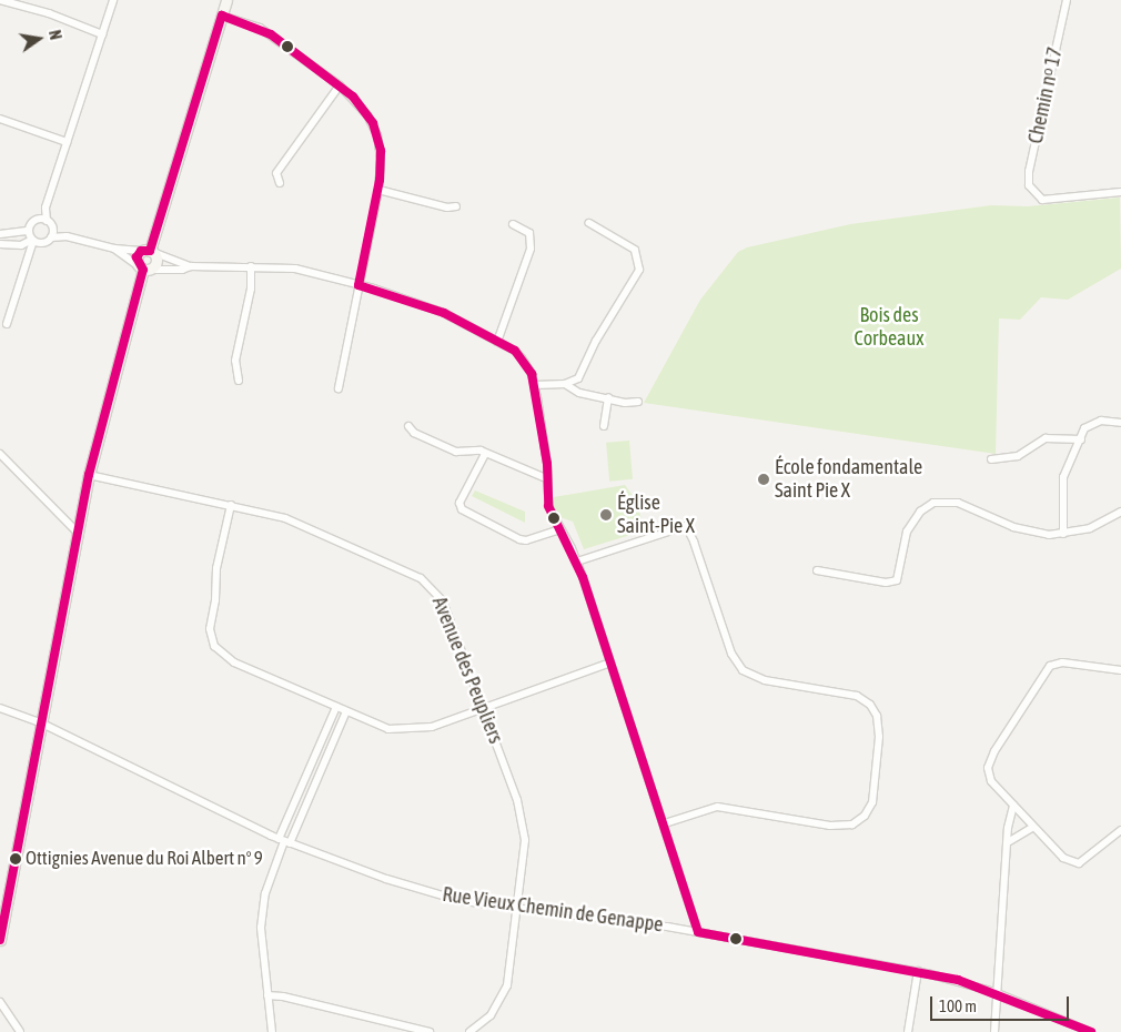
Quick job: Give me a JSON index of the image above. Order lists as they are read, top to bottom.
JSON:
{
  "streets": {
    "street": ["Chemin nᵒ 17", "Avenue des Peupliers", "Rue Vieux Chemin de Genappe"]
  },
  "crossings": [
    ["Avenue des Peupliers", "Rue Vieux Chemin de Genappe"]
  ],
  "parks": ["Bois des Corbeaux"],
  "places": ["École fondamentale Saint Pie X", "Église Saint-Pie X", "Ottignies Avenue du Roi Albert n° 9"],
  "lines": ["transit line 17"],
  "scale_bar": "100 m",
  "north": "right"
}
